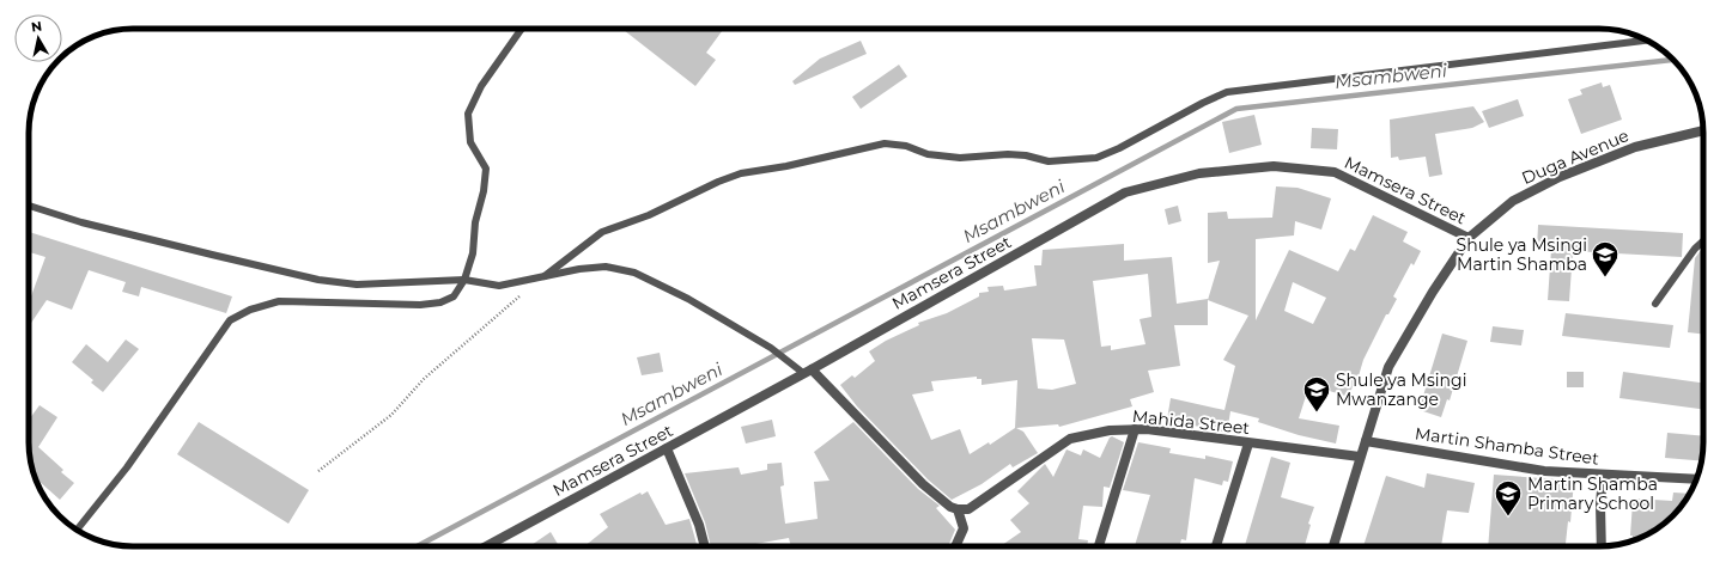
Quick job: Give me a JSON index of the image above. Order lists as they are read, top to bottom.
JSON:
{
  "streets": {
    "street": [
      "Duga Avenue",
      "Mamsera Street",
      "Mahida Street",
      "Martin Shamba Street"
    ]
  },
  "crossings": [
    ["Duga Avenue", "Mamsera Street"],
    ["Duga Avenue", "Mahida Street"],
    ["Duga Avenue", "Martin Shamba Street"]
  ],
  "water": ["Msambweni"],
  "places": {
    "school or university": ["Shule ya Msingi Martin Shamba", "Shule ya Msingi Mwanzange", "Martin Shamba Primary School"]
  },
  "north": "top"
}
